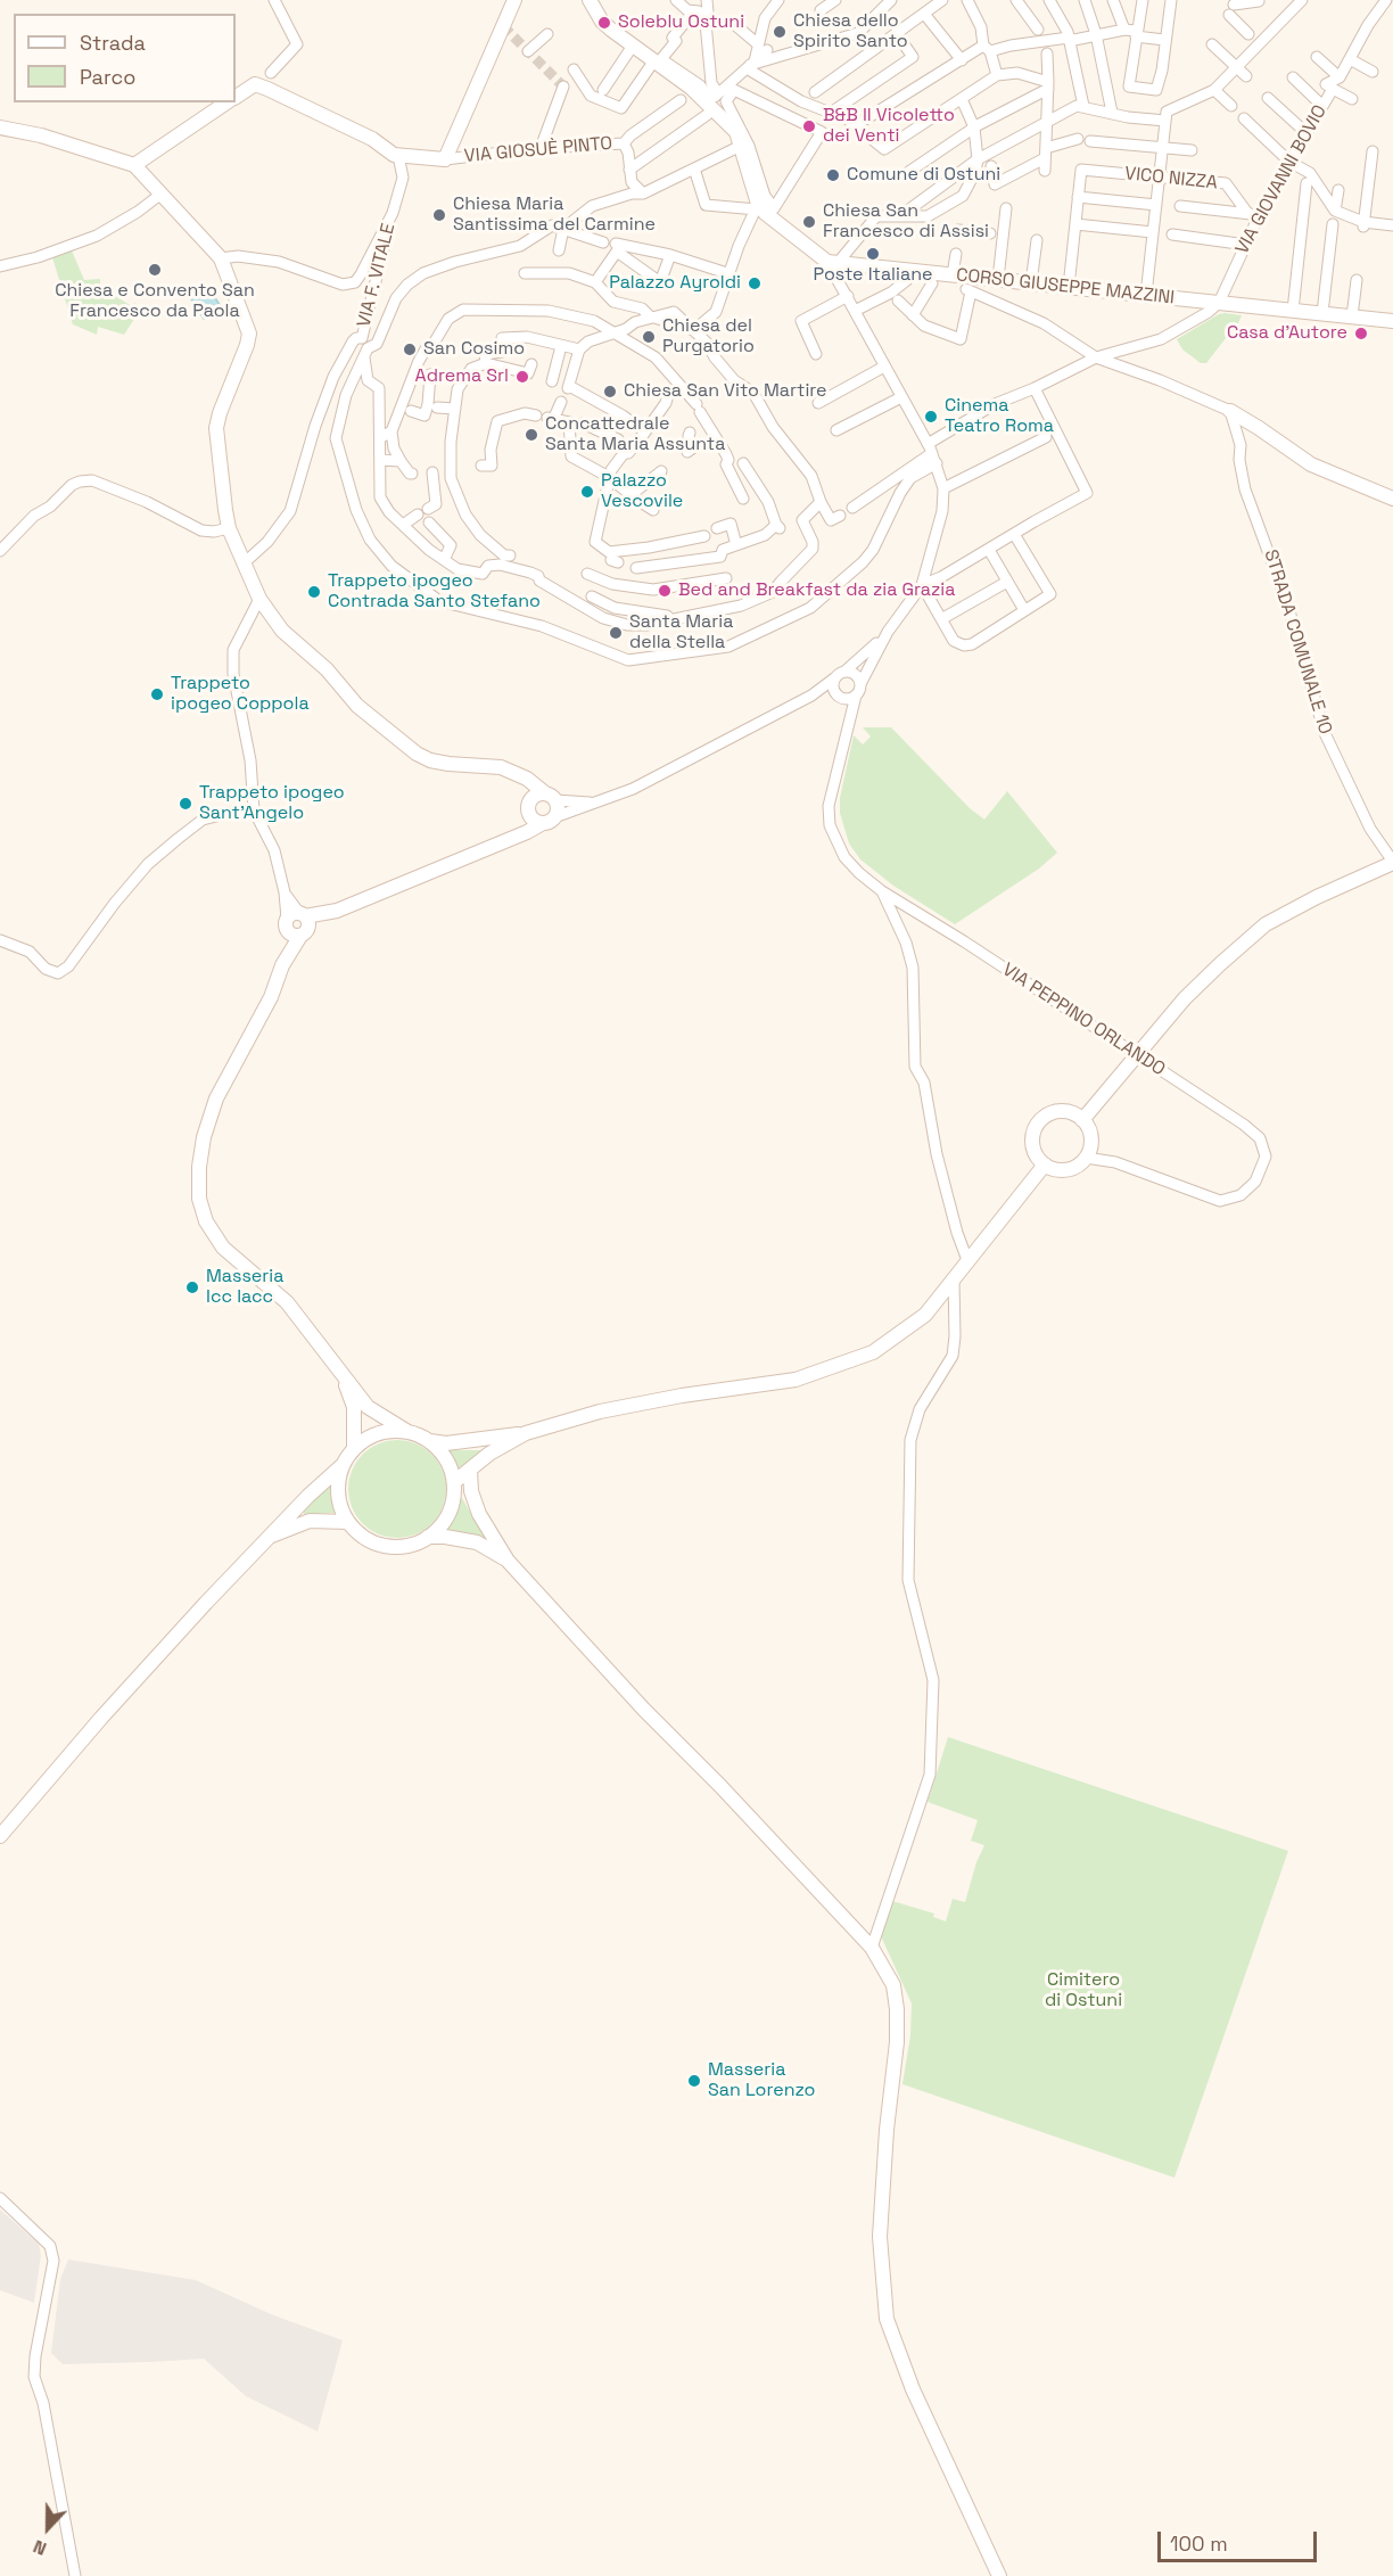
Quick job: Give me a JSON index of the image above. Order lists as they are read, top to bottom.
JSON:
{
  "streets": {
    "street": [
      "VIA GIOSUÈ PINTO",
      "VICO NIZZA",
      "VIA GIOVANNI BOVIO",
      "VIA F. VITALE",
      "CORSO GIUSEPPE MAZZINI",
      "STRADA COMUNALE 10",
      "VIA PEPPINO ORLANDO"
    ]
  },
  "crossings": [
    ["VIA GIOVANNI BOVIO", "CORSO GIUSEPPE MAZZINI"]
  ],
  "parks": ["Cimitero di Ostuni"],
  "places": [
    "Soleblu Ostuni",
    "Chiesa dello Spirito Santo",
    "B&B Il Vicoletto dei Venti",
    "Comune di Ostuni",
    "Chiesa Maria Santissima del Carmine",
    "Chiesa San Francesco di Assisi",
    "Poste Italiane",
    "Chiesa e Convento San Francesco da Paola",
    "Palazzo Ayroldi",
    "Casa d'Autore",
    "Chiesa del Purgatorio",
    "San Cosimo",
    "Adrema Srl",
    "Chiesa San Vito Martire",
    "Cinema Teatro Roma",
    "Concattedrale Santa Maria Assunta",
    "Palazzo Vescovile",
    "Bed and Breakfast da zia Grazia",
    "Trappeto ipogeo Contrada Santo Stefano",
    "Santa Maria della Stella",
    "Trappeto ipogeo Coppola",
    "Trappeto ipogeo Sant'Angelo",
    "Masseria Icc Iacc",
    "Masseria San Lorenzo"
  ],
  "legend": ["Strada", "Parco"],
  "scale_bar": "100 m",
  "north": "bottom"
}
